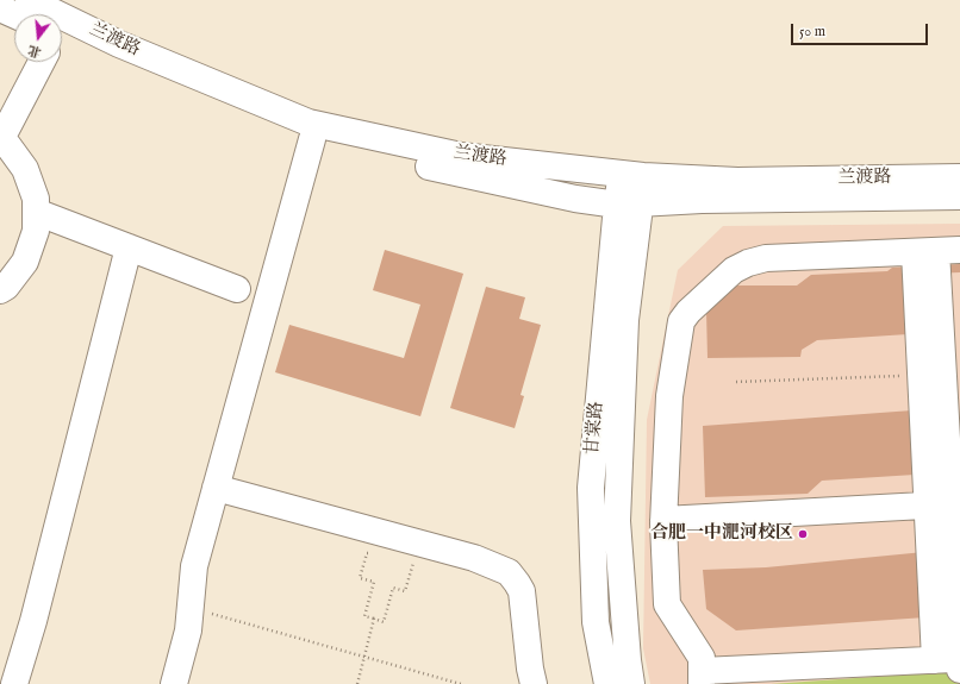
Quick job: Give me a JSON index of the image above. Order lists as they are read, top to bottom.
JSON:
{
  "streets": {
    "street": ["兰渡路", "甘棠路"]
  },
  "crossings": [
    ["兰渡路", "甘棠路"]
  ],
  "places": ["合肥一中淝河校区"],
  "scale_bar": "50 m",
  "north": "bottom"
}
